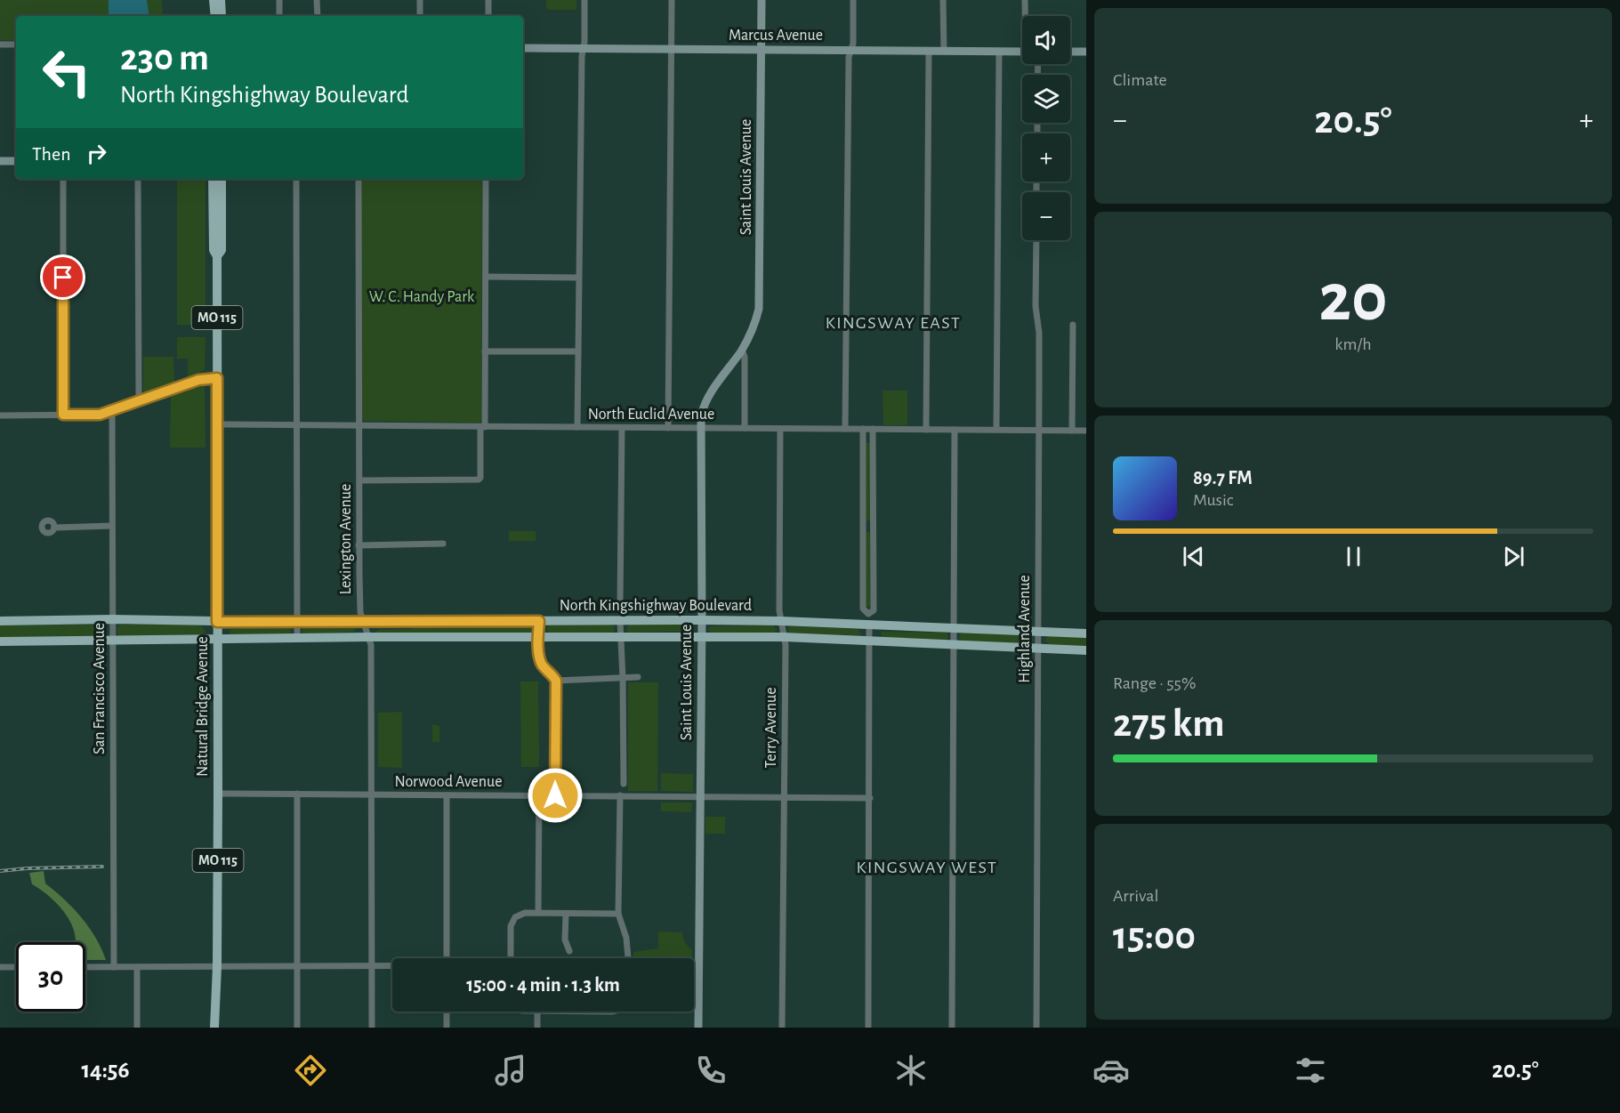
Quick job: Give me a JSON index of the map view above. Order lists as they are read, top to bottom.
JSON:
{
  "streets": {
    "main road": ["MO 115", "North Kingshighway Boulevard", "Natural Bridge Avenue"],
    "street": [
      "Marcus Avenue",
      "Saint Louis Avenue",
      "North Euclid Avenue",
      "Lexington Avenue",
      "Highland Avenue",
      "San Francisco Avenue",
      "Terry Avenue",
      "Norwood Avenue"
    ]
  },
  "crossings": [
    ["Marcus Avenue", "Saint Louis Avenue"],
    ["Saint Louis Avenue", "North Euclid Avenue"],
    ["Saint Louis Avenue", "North Kingshighway Boulevard"],
    ["Saint Louis Avenue", "Norwood Avenue"],
    ["North Euclid Avenue", "Lexington Avenue"],
    ["North Euclid Avenue", "Highland Avenue"],
    ["North Euclid Avenue", "Natural Bridge Avenue"],
    ["North Euclid Avenue", "Terry Avenue"],
    ["Lexington Avenue", "North Kingshighway Boulevard"],
    ["Lexington Avenue", "Norwood Avenue"],
    ["North Kingshighway Boulevard", "Highland Avenue"],
    ["North Kingshighway Boulevard", "San Francisco Avenue"],
    ["North Kingshighway Boulevard", "Natural Bridge Avenue"],
    ["North Kingshighway Boulevard", "Terry Avenue"],
    ["Natural Bridge Avenue", "Norwood Avenue"],
    ["Terry Avenue", "Norwood Avenue"]
  ],
  "districts": ["KINGSWAY EAST", "KINGSWAY WEST"],
  "parks": ["W. C. Handy Park"],
  "page": {
    "tile": [
      "Climate",
      ["20", "km/h"],
      ["Range · 55%", "275 km"],
      ["Arrival", "15:00"]
    ],
    "map_buttons": ["+", "−"],
    "turn": ["230 m", "North Kingshighway Boulevard"],
    "heat": ["−", "20.5°", "+"],
    "then": "Then",
    "song": ["89.7 FM", "Music"],
    "limit": "30",
    "trip": "15:00 · 4 min · 1.3 km",
    "tabs": ["14:56", "20.5°"]
  }
}
